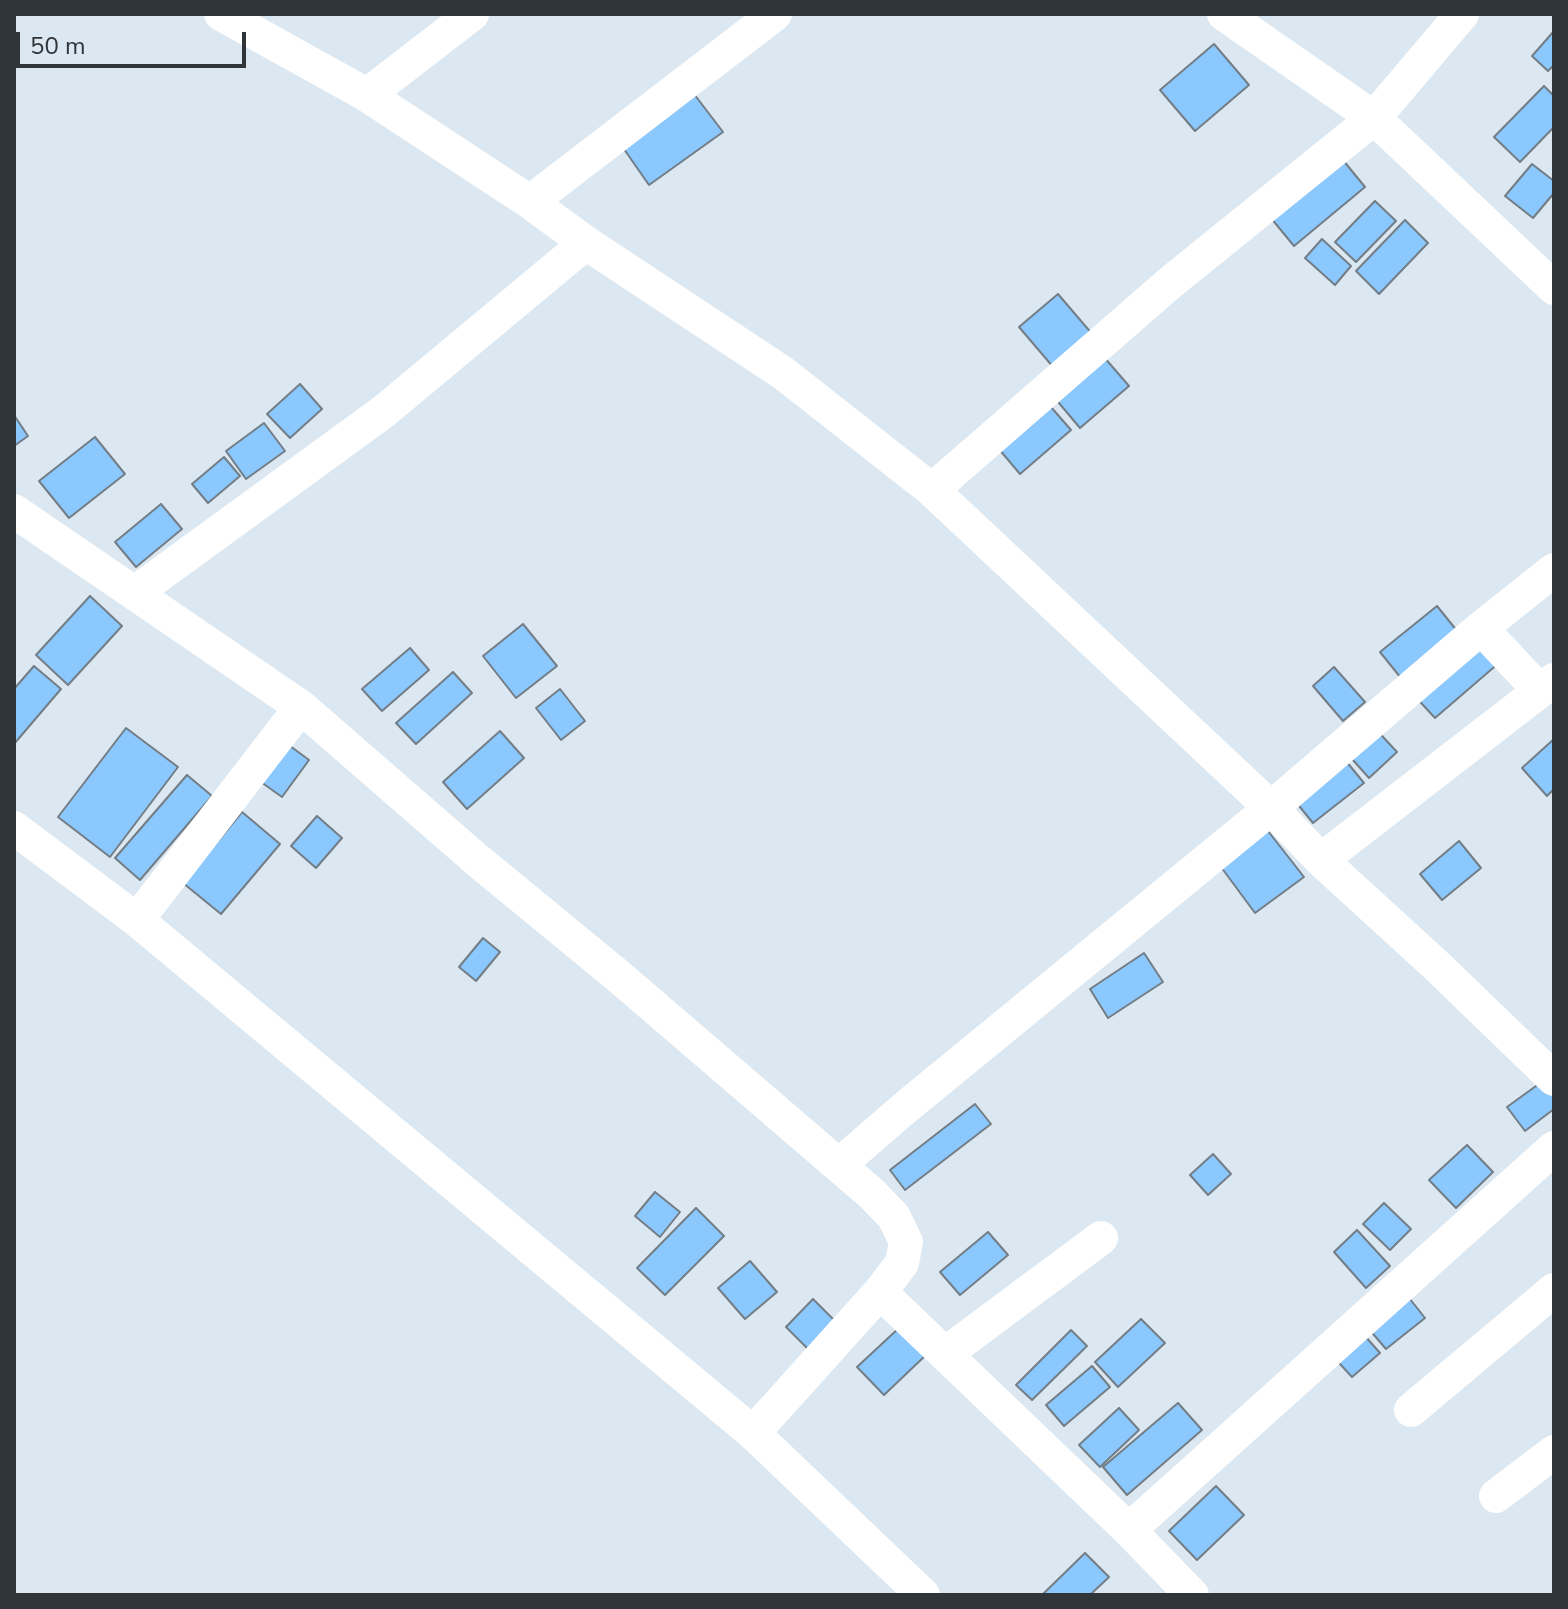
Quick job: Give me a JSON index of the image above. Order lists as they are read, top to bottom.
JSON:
{
  "scale_bar": "50 m"
}
